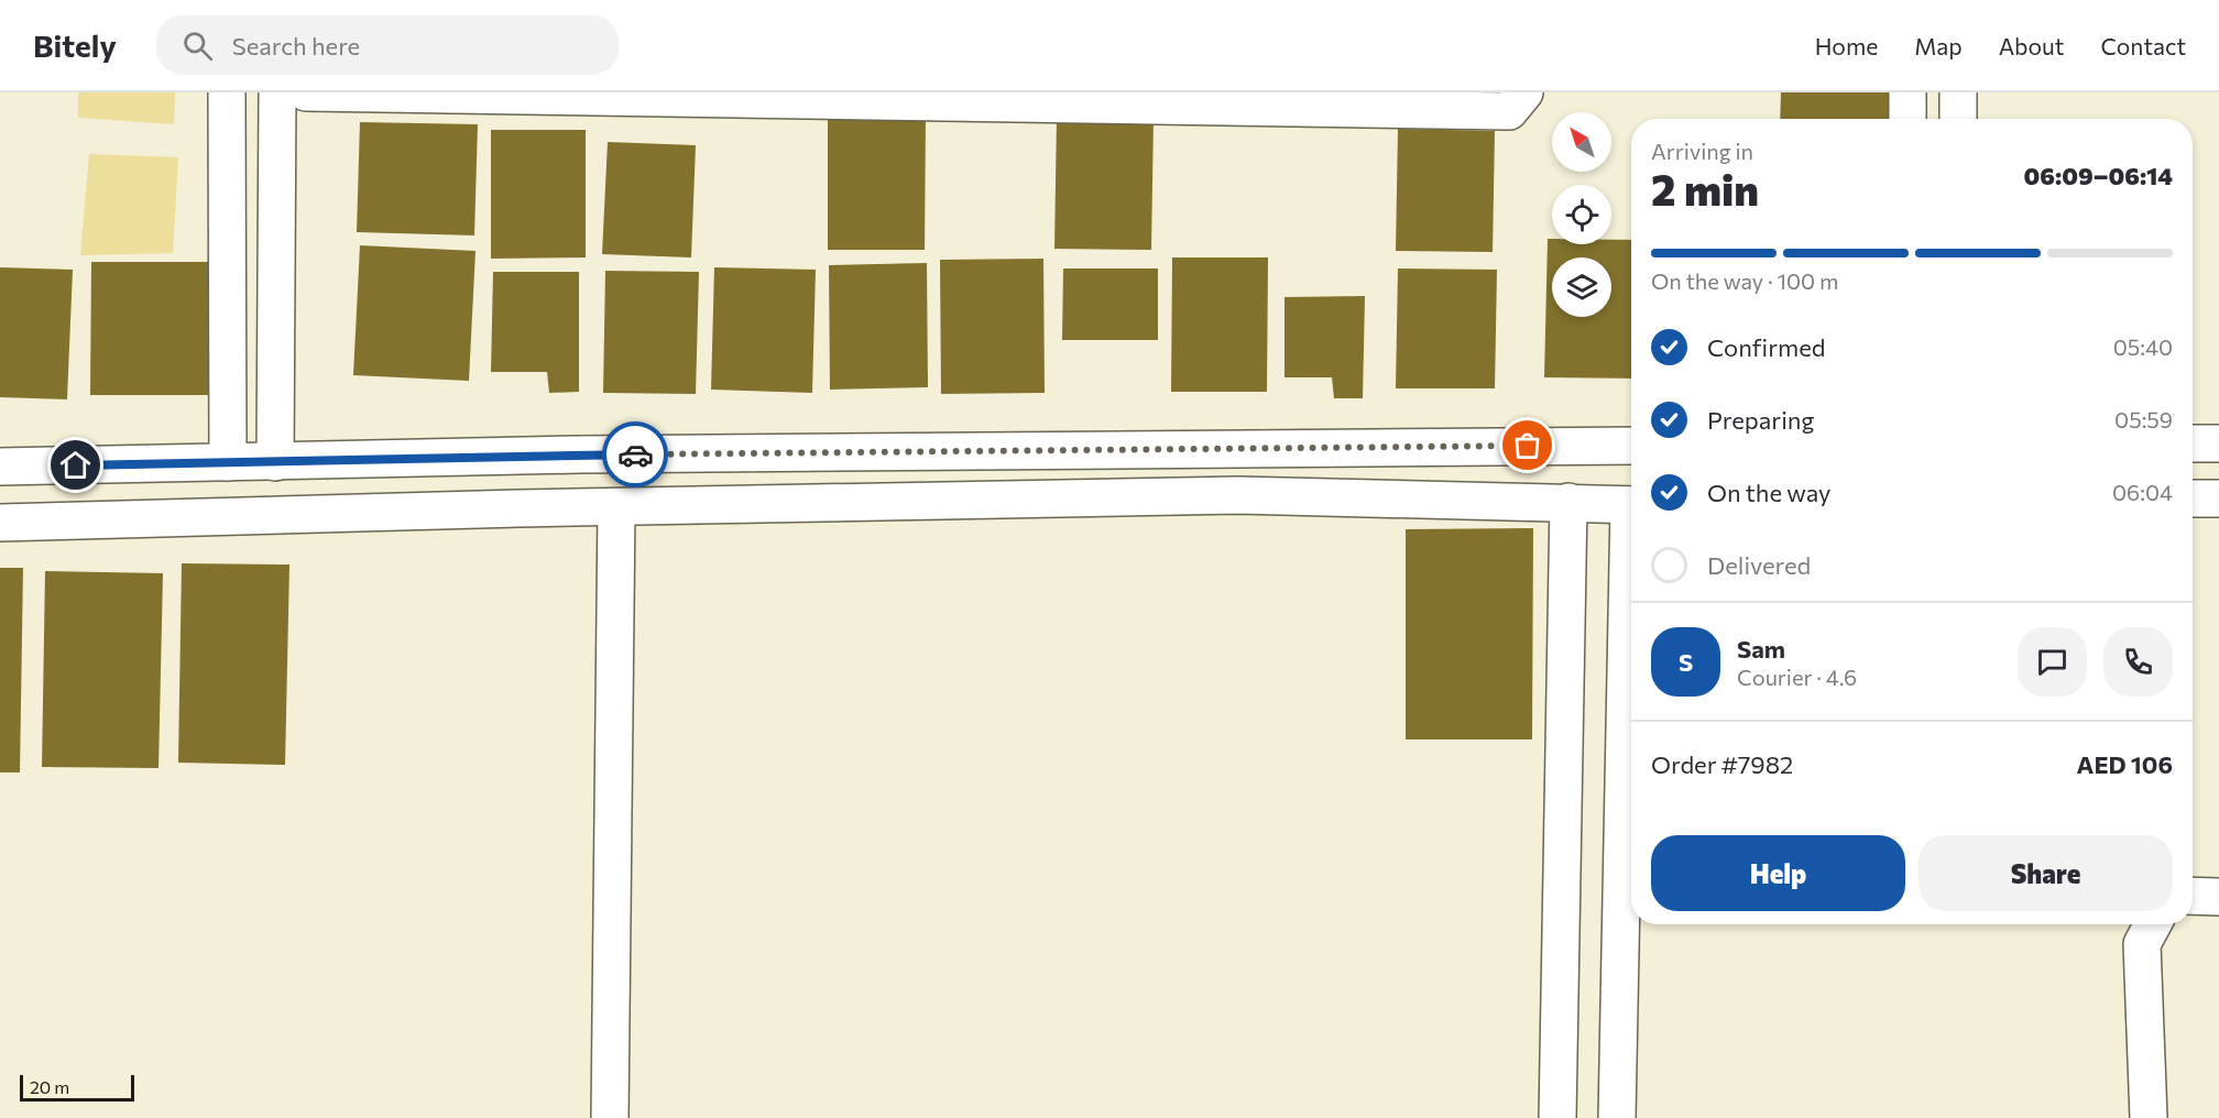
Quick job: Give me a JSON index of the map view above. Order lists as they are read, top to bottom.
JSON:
{
  "scale_bar": "20 m",
  "north": "top left",
  "page": {
    "header": "Bitely",
    "search": "Search here",
    "nav": [
      "Home",
      "Map",
      "About",
      "Contact"
    ],
    "heading": ["2 min", "Arriving in", "06:09–06:14"],
    "panel": [
      "Sam",
      "Courier · 4.6",
      "Order #7982",
      "AED 106"
    ],
    "bar": "On the way · 100 m",
    "list": [
      ["Confirmed", "05:40"],
      ["Preparing", "05:59"],
      ["On the way", "06:04"],
      "Delivered"
    ],
    "round": "S",
    "buttons": ["Help", "Share"],
    "scale": "20 m"
  }
}
